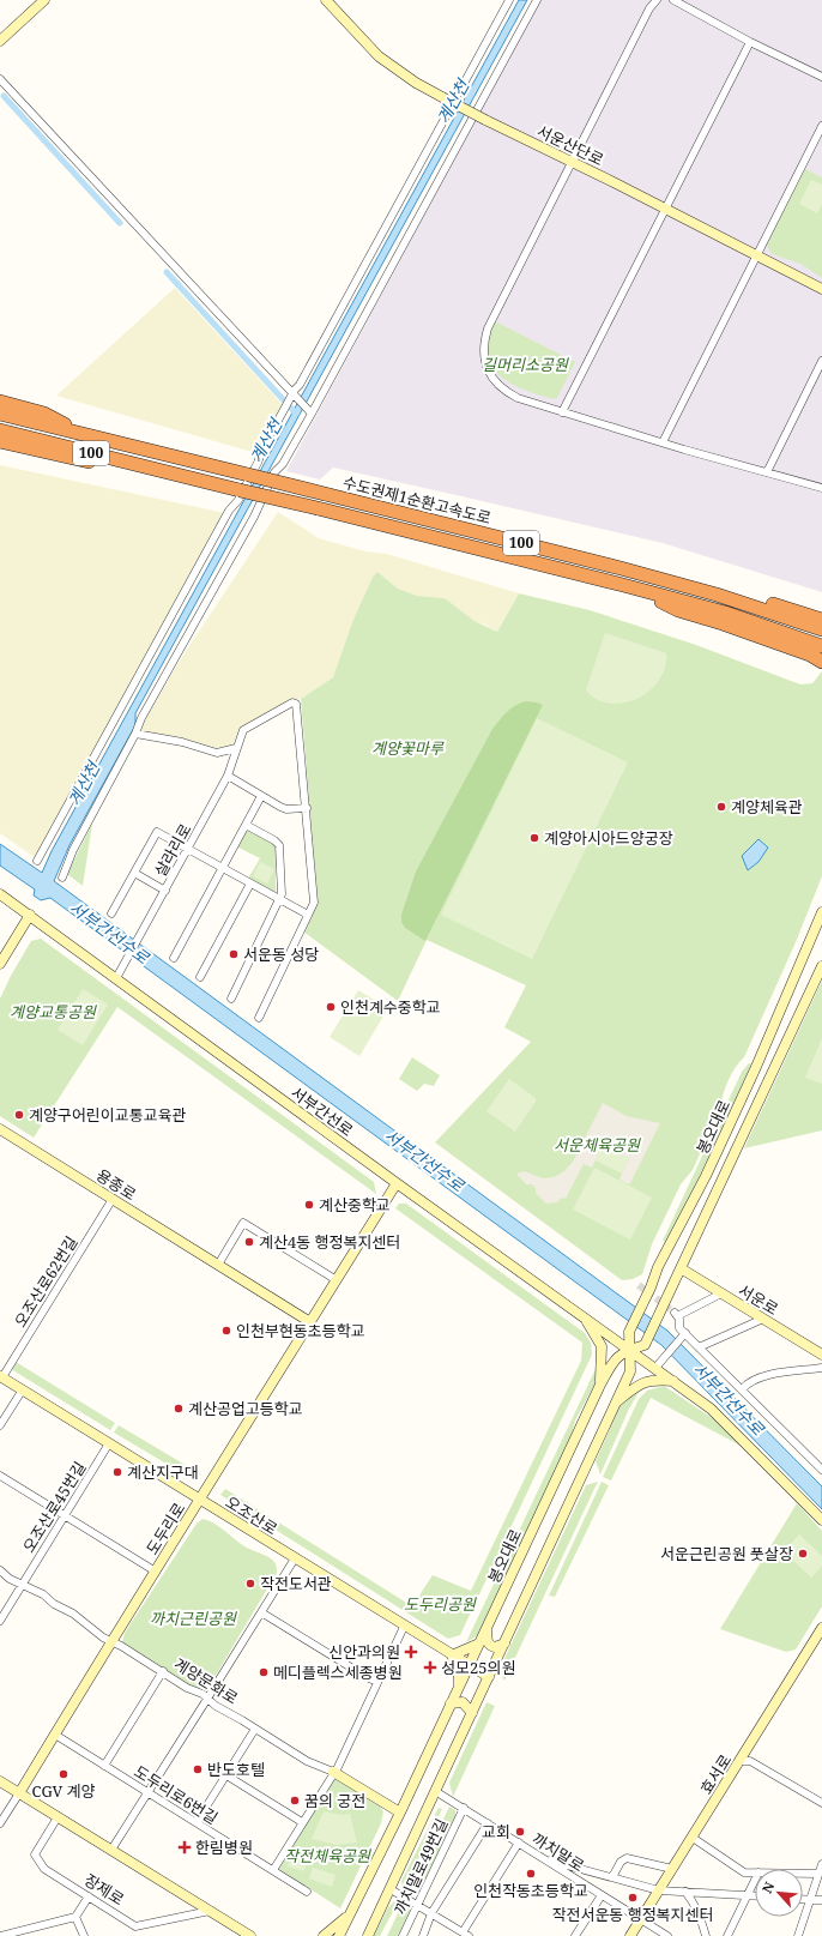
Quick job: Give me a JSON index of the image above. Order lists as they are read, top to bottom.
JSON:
{
  "streets": {
    "highway": ["100", "수도권제1순환고속도로"],
    "main road": [
      "서운산단로",
      "서부간선로",
      "봉오대로",
      "용종로",
      "서운로",
      "오조산로",
      "도두리로",
      "계양문화로",
      "효서로"
    ],
    "street": [
      "살라리로",
      "오조산로62번길",
      "오조산로45번길",
      "도두리로6번길",
      "까치말로",
      "까치말로49번길",
      "장제로"
    ]
  },
  "crossings": [
    ["살라리로", "서부간선로"],
    ["서부간선로", "봉오대로"],
    ["서부간선로", "도두리로"],
    ["봉오대로", "서운로"],
    ["봉오대로", "오조산로"],
    ["봉오대로", "계양문화로"],
    ["봉오대로", "까치말로"],
    ["용종로", "오조산로62번길"],
    ["용종로", "도두리로"],
    ["오조산로62번길", "오조산로"],
    ["오조산로45번길", "오조산로"],
    ["오조산로45번길", "계양문화로"],
    ["오조산로", "도두리로"],
    ["도두리로", "계양문화로"],
    ["도두리로", "도두리로6번길"],
    ["효서로", "까치말로"],
    ["까치말로", "까치말로49번길"]
  ],
  "water": ["계산천", "서부간선수로"],
  "parks": [
    "길머리소공원",
    "계양꽃마루",
    "계양교통공원",
    "서운체육공원",
    "도두리공원",
    "까치근린공원",
    "작전체육공원"
  ],
  "places": {
    "other": [
      "계양체육관",
      "계양아시아드양궁장",
      "서운동 성당",
      "인천계수중학교",
      "계양구어린이교통교육관",
      "계산중학교",
      "계산4동 행정복지센터",
      "인천부현동초등학교",
      "계산공업고등학교",
      "계산지구대",
      "서운근린공원 풋살장",
      "작전도서관",
      "메디플렉스세종병원",
      "반도호텔",
      "CGV 계양",
      "꿈의 궁전",
      "교회",
      "인천작동초등학교",
      "작전서운동 행정복지센터"
    ],
    "health": ["신안과의원", "성모25의원", "한림병원"]
  },
  "north": "top left"
}
